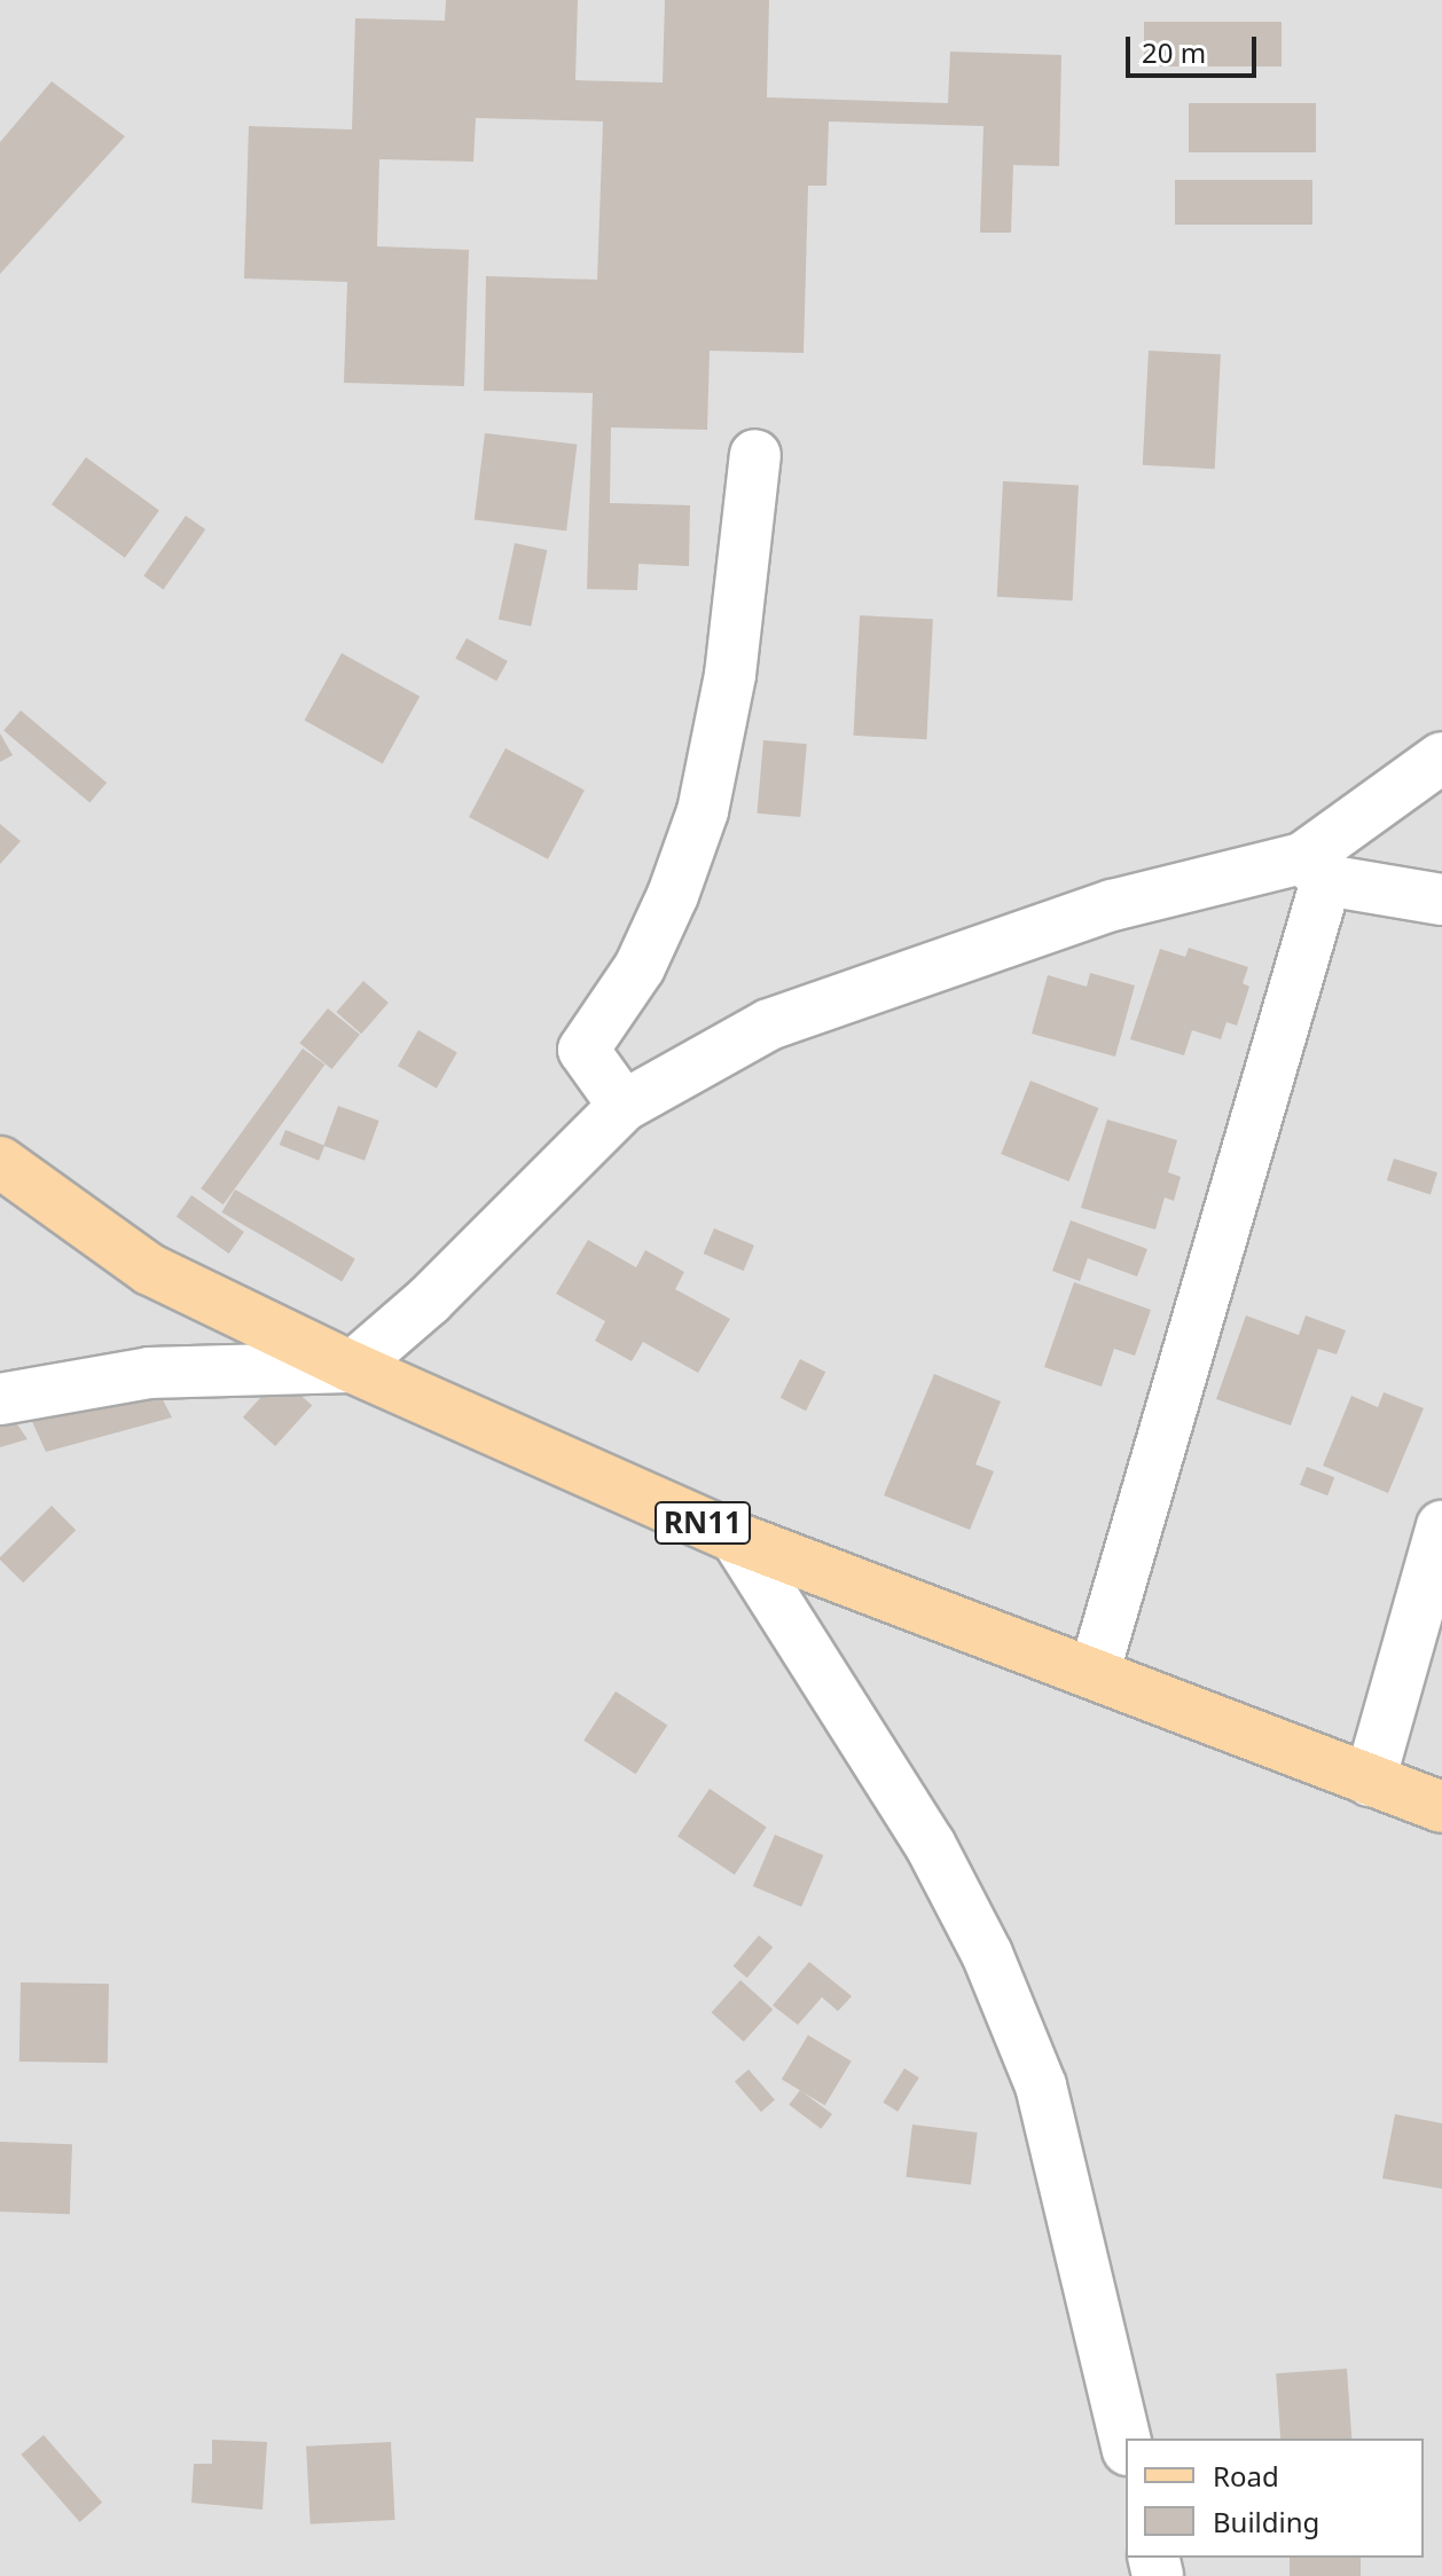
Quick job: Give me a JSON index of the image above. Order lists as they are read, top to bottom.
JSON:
{
  "streets": {
    "main road": ["RN11"]
  },
  "legend": ["Road", "Building"],
  "scale_bar": "20 m"
}
